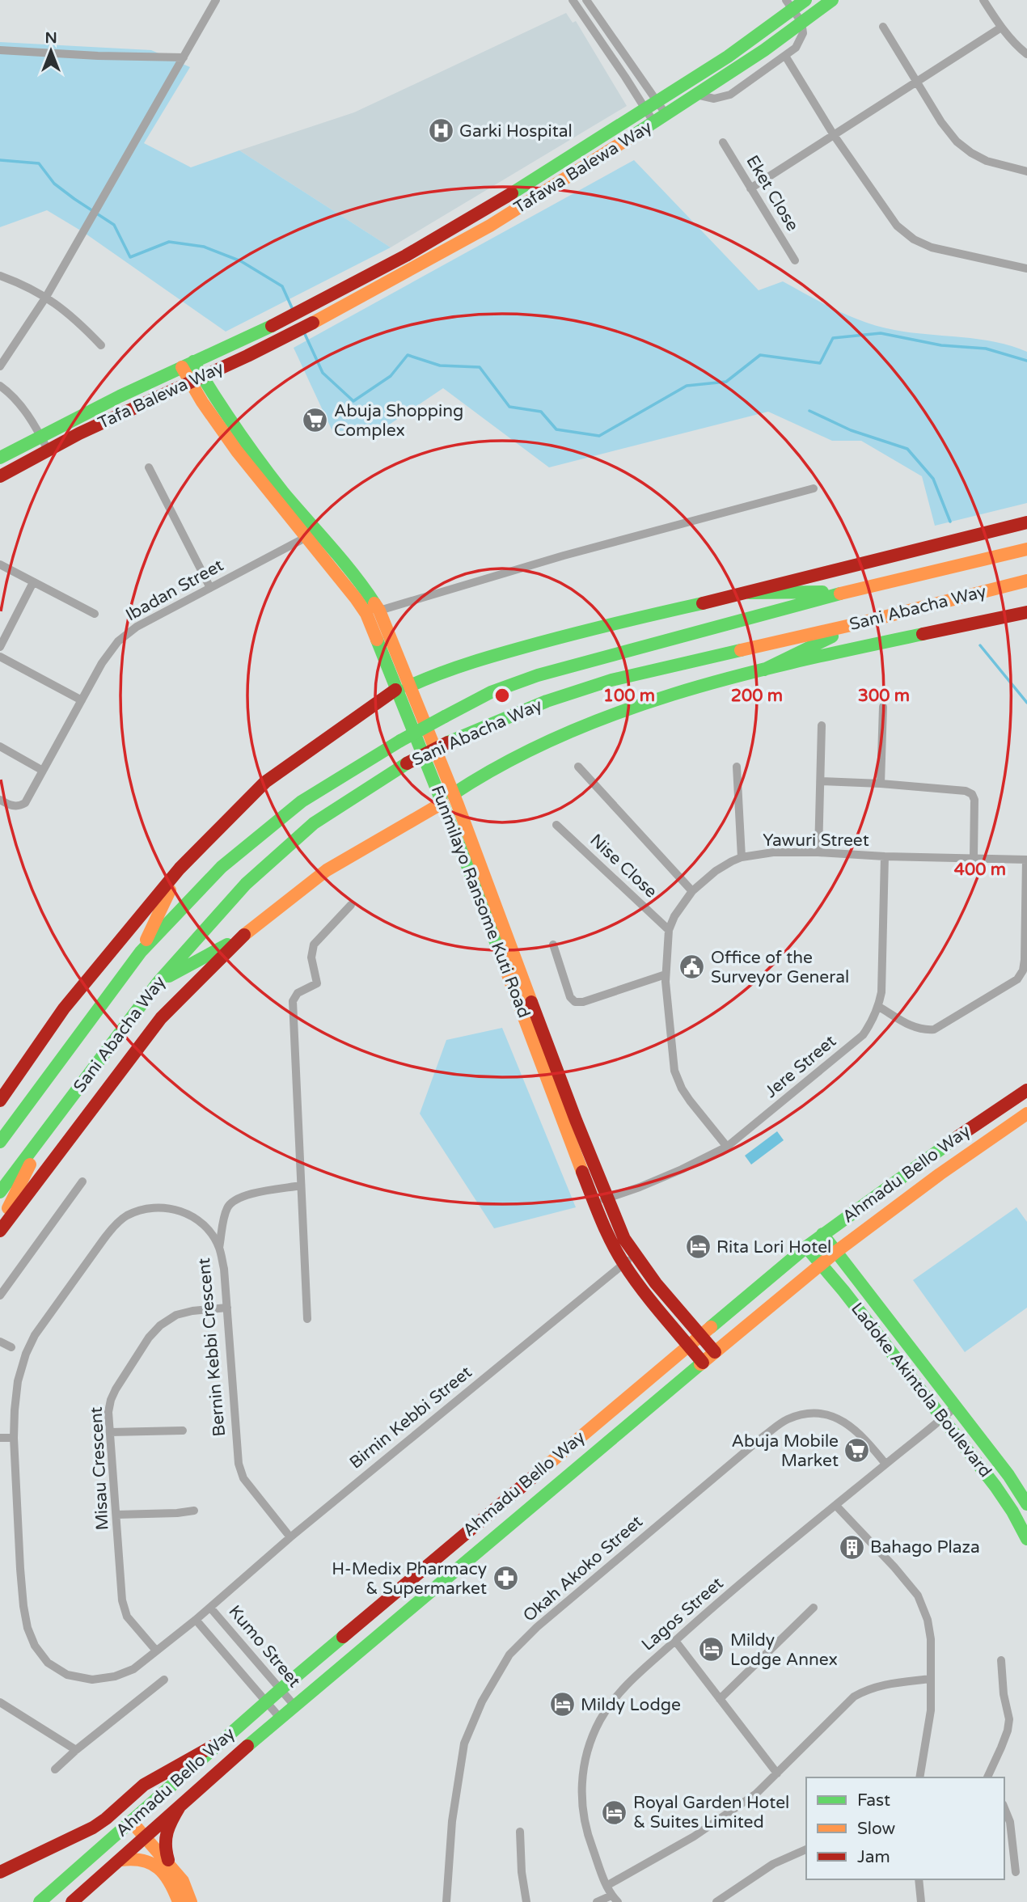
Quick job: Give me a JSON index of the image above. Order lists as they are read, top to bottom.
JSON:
{
  "streets": {
    "main road": [
      "Tafawa Balewa Way",
      "Tafa Balewa Way",
      "Sani Abacha Way",
      "Funmilayo Ransome Kuti Road",
      "Ahmadu Bello Way",
      "Ladoke Akintola Boulevard"
    ],
    "street": [
      "Eket Close",
      "Ibadan Street",
      "Yawuri Street",
      "Nise Close",
      "Jere Street",
      "Bernin Kebbi Crescent",
      "Birnin Kebbi Street",
      "Misau Crescent",
      "Okah Akoko Street",
      "Lagos Street",
      "Kumo Street"
    ]
  },
  "crossings": [
    ["Tafawa Balewa Way", "Tafa Balewa Way"],
    ["Tafa Balewa Way", "Funmilayo Ransome Kuti Road"],
    ["Ibadan Street", "Funmilayo Ransome Kuti Road"],
    ["Sani Abacha Way", "Funmilayo Ransome Kuti Road"],
    ["Yawuri Street", "Nise Close"],
    ["Yawuri Street", "Jere Street"],
    ["Funmilayo Ransome Kuti Road", "Jere Street"],
    ["Funmilayo Ransome Kuti Road", "Ahmadu Bello Way"],
    ["Funmilayo Ransome Kuti Road", "Birnin Kebbi Street"],
    ["Ahmadu Bello Way", "Ladoke Akintola Boulevard"],
    ["Ahmadu Bello Way", "Kumo Street"],
    ["Bernin Kebbi Crescent", "Birnin Kebbi Street"],
    ["Bernin Kebbi Crescent", "Misau Crescent"],
    ["Bernin Kebbi Crescent", "Kumo Street"],
    ["Ladoke Akintola Boulevard", "Lagos Street"],
    ["Birnin Kebbi Street", "Kumo Street"],
    ["Okah Akoko Street", "Lagos Street"]
  ],
  "places": {
    "hospital": ["Garki Hospital"],
    "supermarket": ["Abuja Shopping Complex", "Abuja Mobile Market"],
    "public building": ["Office of the Surveyor General"],
    "hotel": [
      "Rita Lori Hotel",
      "Mildy Lodge Annex",
      "Mildy Lodge",
      "Royal Garden Hotel & Suites Limited"
    ],
    "building": ["Bahago Plaza"],
    "pharmacy": ["H-Medix Pharmacy & Supermarket"]
  },
  "legend": ["Fast", "Slow", "Jam"],
  "north": "top",
  "rings": [
    "100 m",
    "200 m",
    "300 m",
    "400 m"
  ]
}
